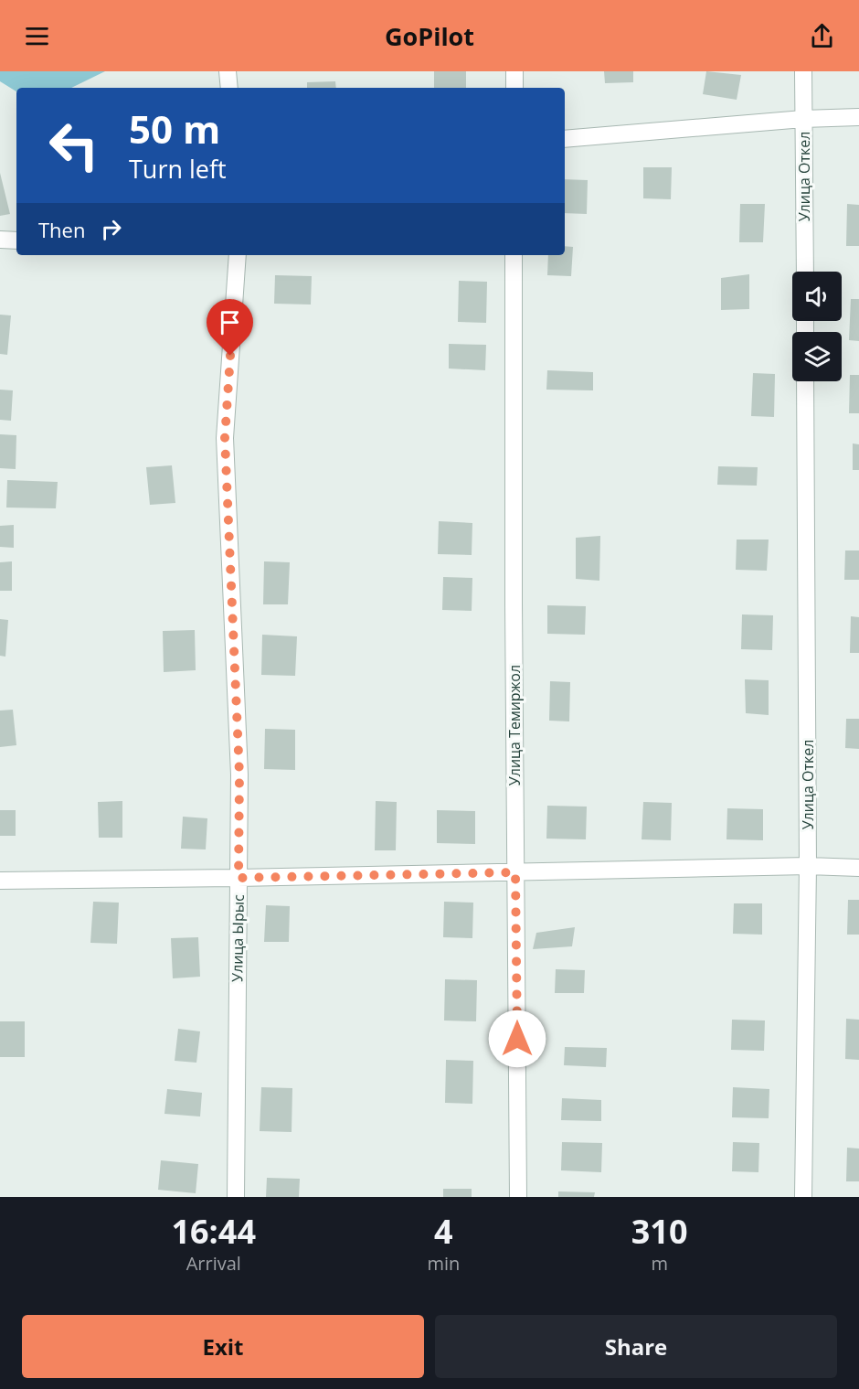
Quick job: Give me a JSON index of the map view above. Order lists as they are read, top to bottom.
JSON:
{
  "streets": {
    "street": ["Улица Откел", "Улица Темиржол", "Улица Ырыс"]
  },
  "page": {
    "header": "GoPilot",
    "turn": ["50 m", "Turn left"],
    "then": "Then",
    "eta": [
      "16:44",
      "Arrival",
      "4",
      "min",
      "310",
      "m"
    ],
    "buttons": ["Exit", "Share"]
  }
}
